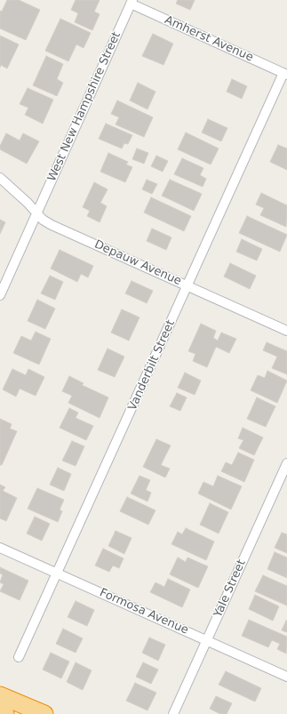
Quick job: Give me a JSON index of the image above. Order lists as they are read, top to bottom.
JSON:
{
  "streets": {
    "street": [
      "Amherst Avenue",
      "West New Hampshire Street",
      "Depauw Avenue",
      "Vanderbilt Street",
      "Yale Street",
      "Formosa Avenue"
    ]
  },
  "crossings": [
    ["Amherst Avenue", "West New Hampshire Street"],
    ["Amherst Avenue", "Vanderbilt Street"],
    ["West New Hampshire Street", "Depauw Avenue"],
    ["Depauw Avenue", "Vanderbilt Street"],
    ["Vanderbilt Street", "Formosa Avenue"],
    ["Yale Street", "Formosa Avenue"]
  ]
}
